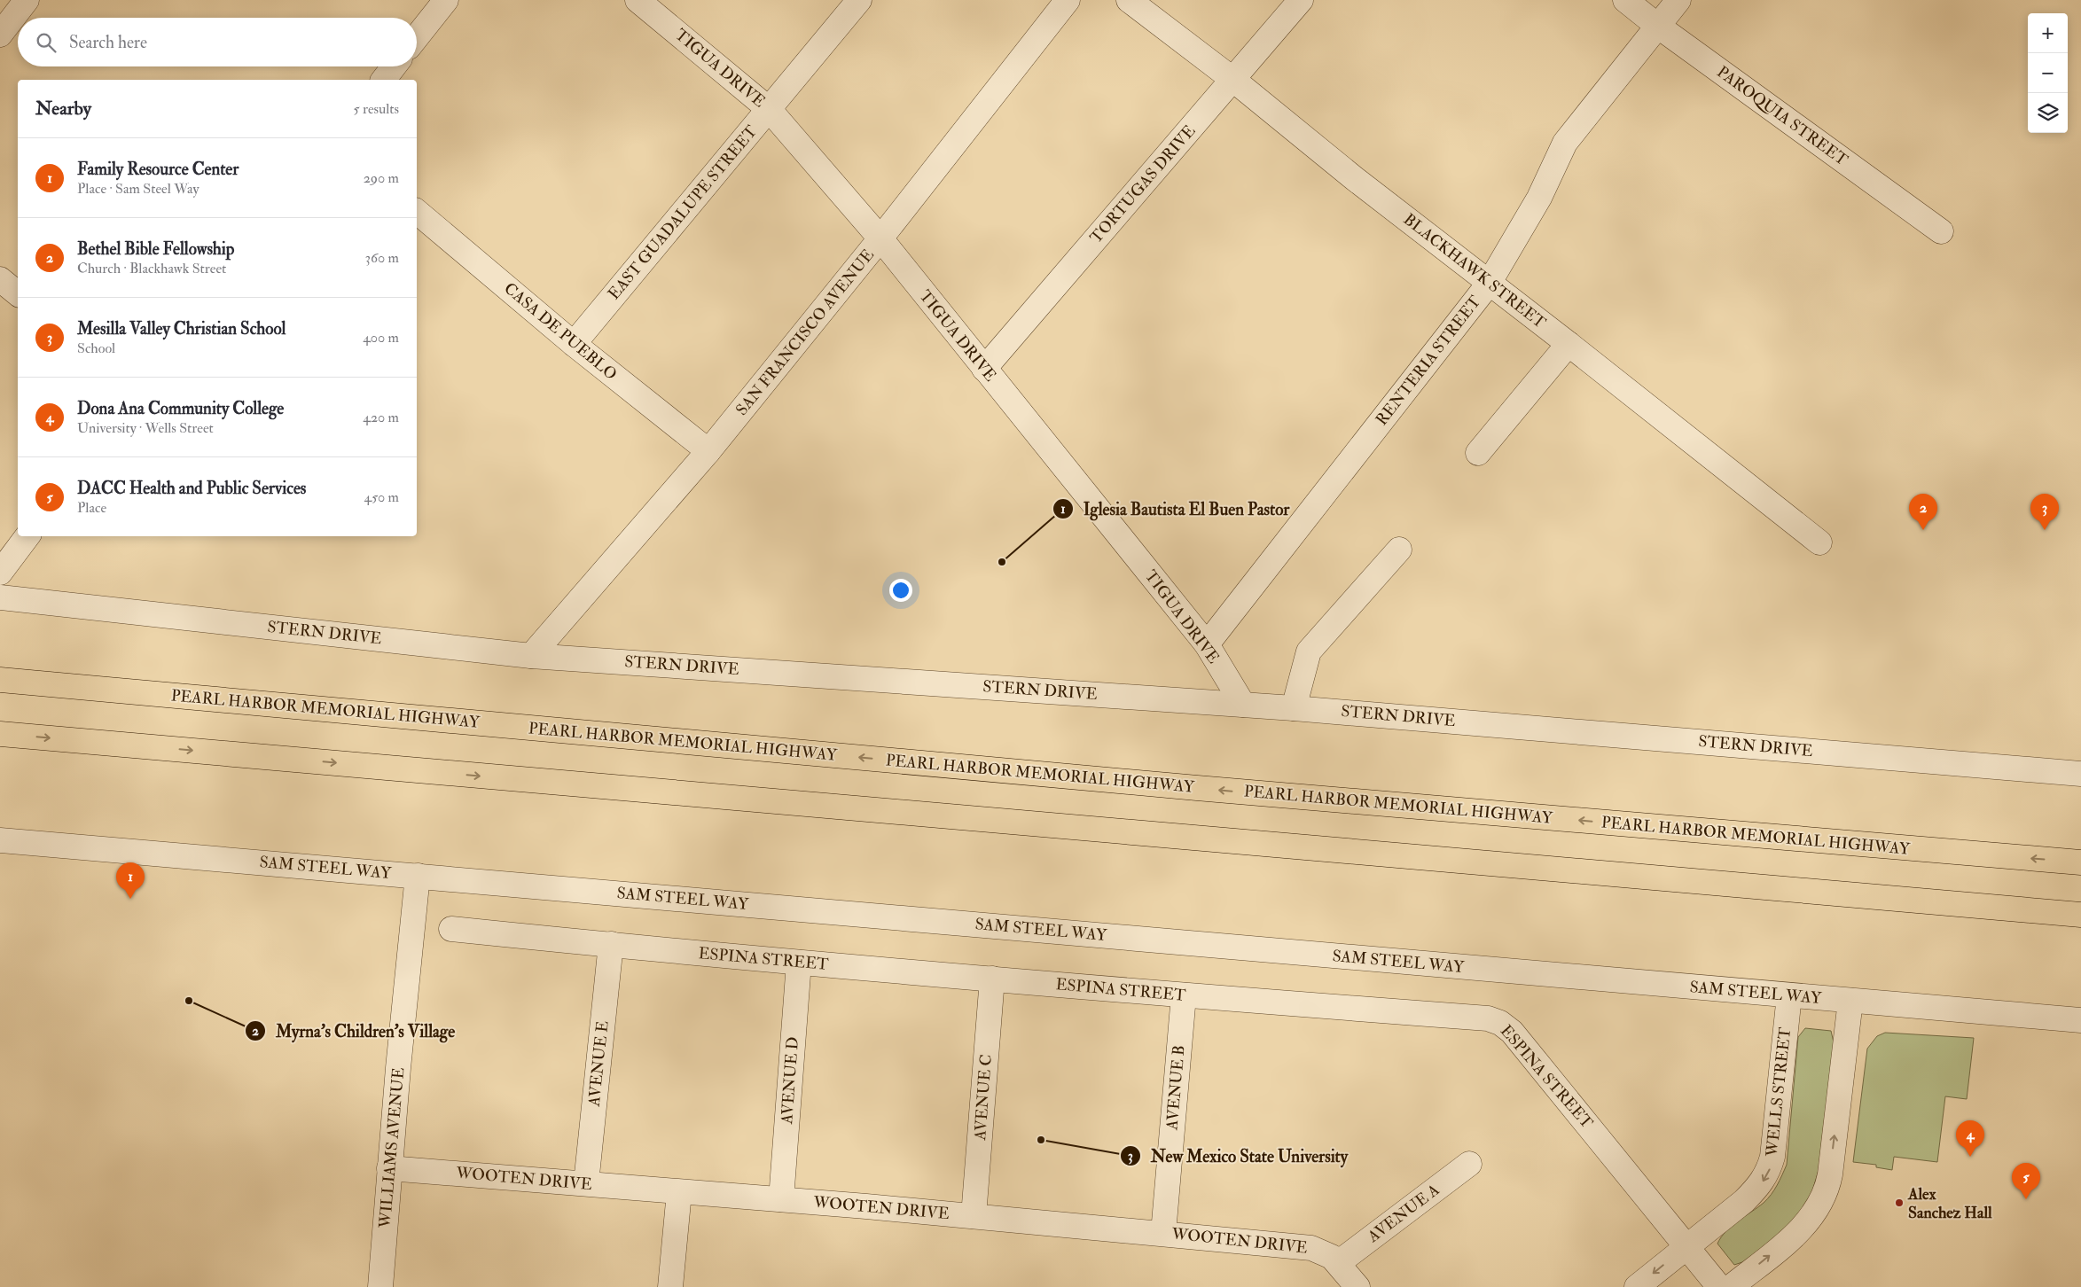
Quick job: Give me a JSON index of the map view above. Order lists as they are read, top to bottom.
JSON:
{
  "streets": {
    "highway": ["PEARL HARBOR MEMORIAL HIGHWAY"],
    "street": [
      "TIGUA DRIVE",
      "PAROQUIA STREET",
      "TORTUGAS DRIVE",
      "EAST GUADALUPE STREET",
      "BLACKHAWK STREET",
      "CASA DE PUEBLO",
      "SAN FRANCISCO AVENUE",
      "RENTERIA STREET",
      "STERN DRIVE",
      "SAM STEEL WAY",
      "ESPINA STREET",
      "AVENUE E",
      "AVENUE D",
      "AVENUE B",
      "WELLS STREET",
      "AVENUE C",
      "WILLIAMS AVENUE",
      "WOOTEN DRIVE",
      "AVENUE A"
    ]
  },
  "crossings": [
    ["TIGUA DRIVE", "TORTUGAS DRIVE"],
    ["TIGUA DRIVE", "EAST GUADALUPE STREET"],
    ["TIGUA DRIVE", "SAN FRANCISCO AVENUE"],
    ["TIGUA DRIVE", "RENTERIA STREET"],
    ["TIGUA DRIVE", "STERN DRIVE"],
    ["PAROQUIA STREET", "RENTERIA STREET"],
    ["TORTUGAS DRIVE", "BLACKHAWK STREET"],
    ["EAST GUADALUPE STREET", "CASA DE PUEBLO"],
    ["BLACKHAWK STREET", "RENTERIA STREET"],
    ["CASA DE PUEBLO", "SAN FRANCISCO AVENUE"],
    ["SAN FRANCISCO AVENUE", "STERN DRIVE"],
    ["SAM STEEL WAY", "WELLS STREET"],
    ["SAM STEEL WAY", "WILLIAMS AVENUE"],
    ["ESPINA STREET", "AVENUE E"],
    ["ESPINA STREET", "AVENUE D"],
    ["ESPINA STREET", "AVENUE B"],
    ["ESPINA STREET", "WELLS STREET"],
    ["ESPINA STREET", "AVENUE C"],
    ["AVENUE E", "WOOTEN DRIVE"],
    ["AVENUE D", "WOOTEN DRIVE"],
    ["AVENUE B", "WOOTEN DRIVE"],
    ["AVENUE C", "WOOTEN DRIVE"],
    ["WILLIAMS AVENUE", "WOOTEN DRIVE"],
    ["WOOTEN DRIVE", "AVENUE A"]
  ],
  "places": [
    "Iglesia Bautista El Buen Pastor",
    "Myrna's Children's Village",
    "New Mexico State University",
    "Alex Sanchez Hall"
  ],
  "page": {
    "map_buttons": ["+", "−"],
    "search": "Search here",
    "heading": ["Nearby", "5 results"],
    "list": [
      {
        "mark": "1",
        "name": "Family Resource Center",
        "note": "Place · Sam Steel Way",
        "value": "290 m"
      },
      {
        "mark": "2",
        "name": "Bethel Bible Fellowship",
        "note": "Church · Blackhawk Street",
        "value": "360 m"
      },
      {
        "mark": "3",
        "name": "Mesilla Valley Christian School",
        "note": "School",
        "value": "400 m"
      },
      {
        "mark": "4",
        "name": "Dona Ana Community College",
        "note": "University · Wells Street",
        "value": "420 m"
      },
      {
        "mark": "5",
        "name": "DACC Health and Public Services",
        "note": "Place",
        "value": "450 m"
      }
    ],
    "pins": [
      "2",
      "3",
      "1",
      "4",
      "5"
    ]
  }
}
